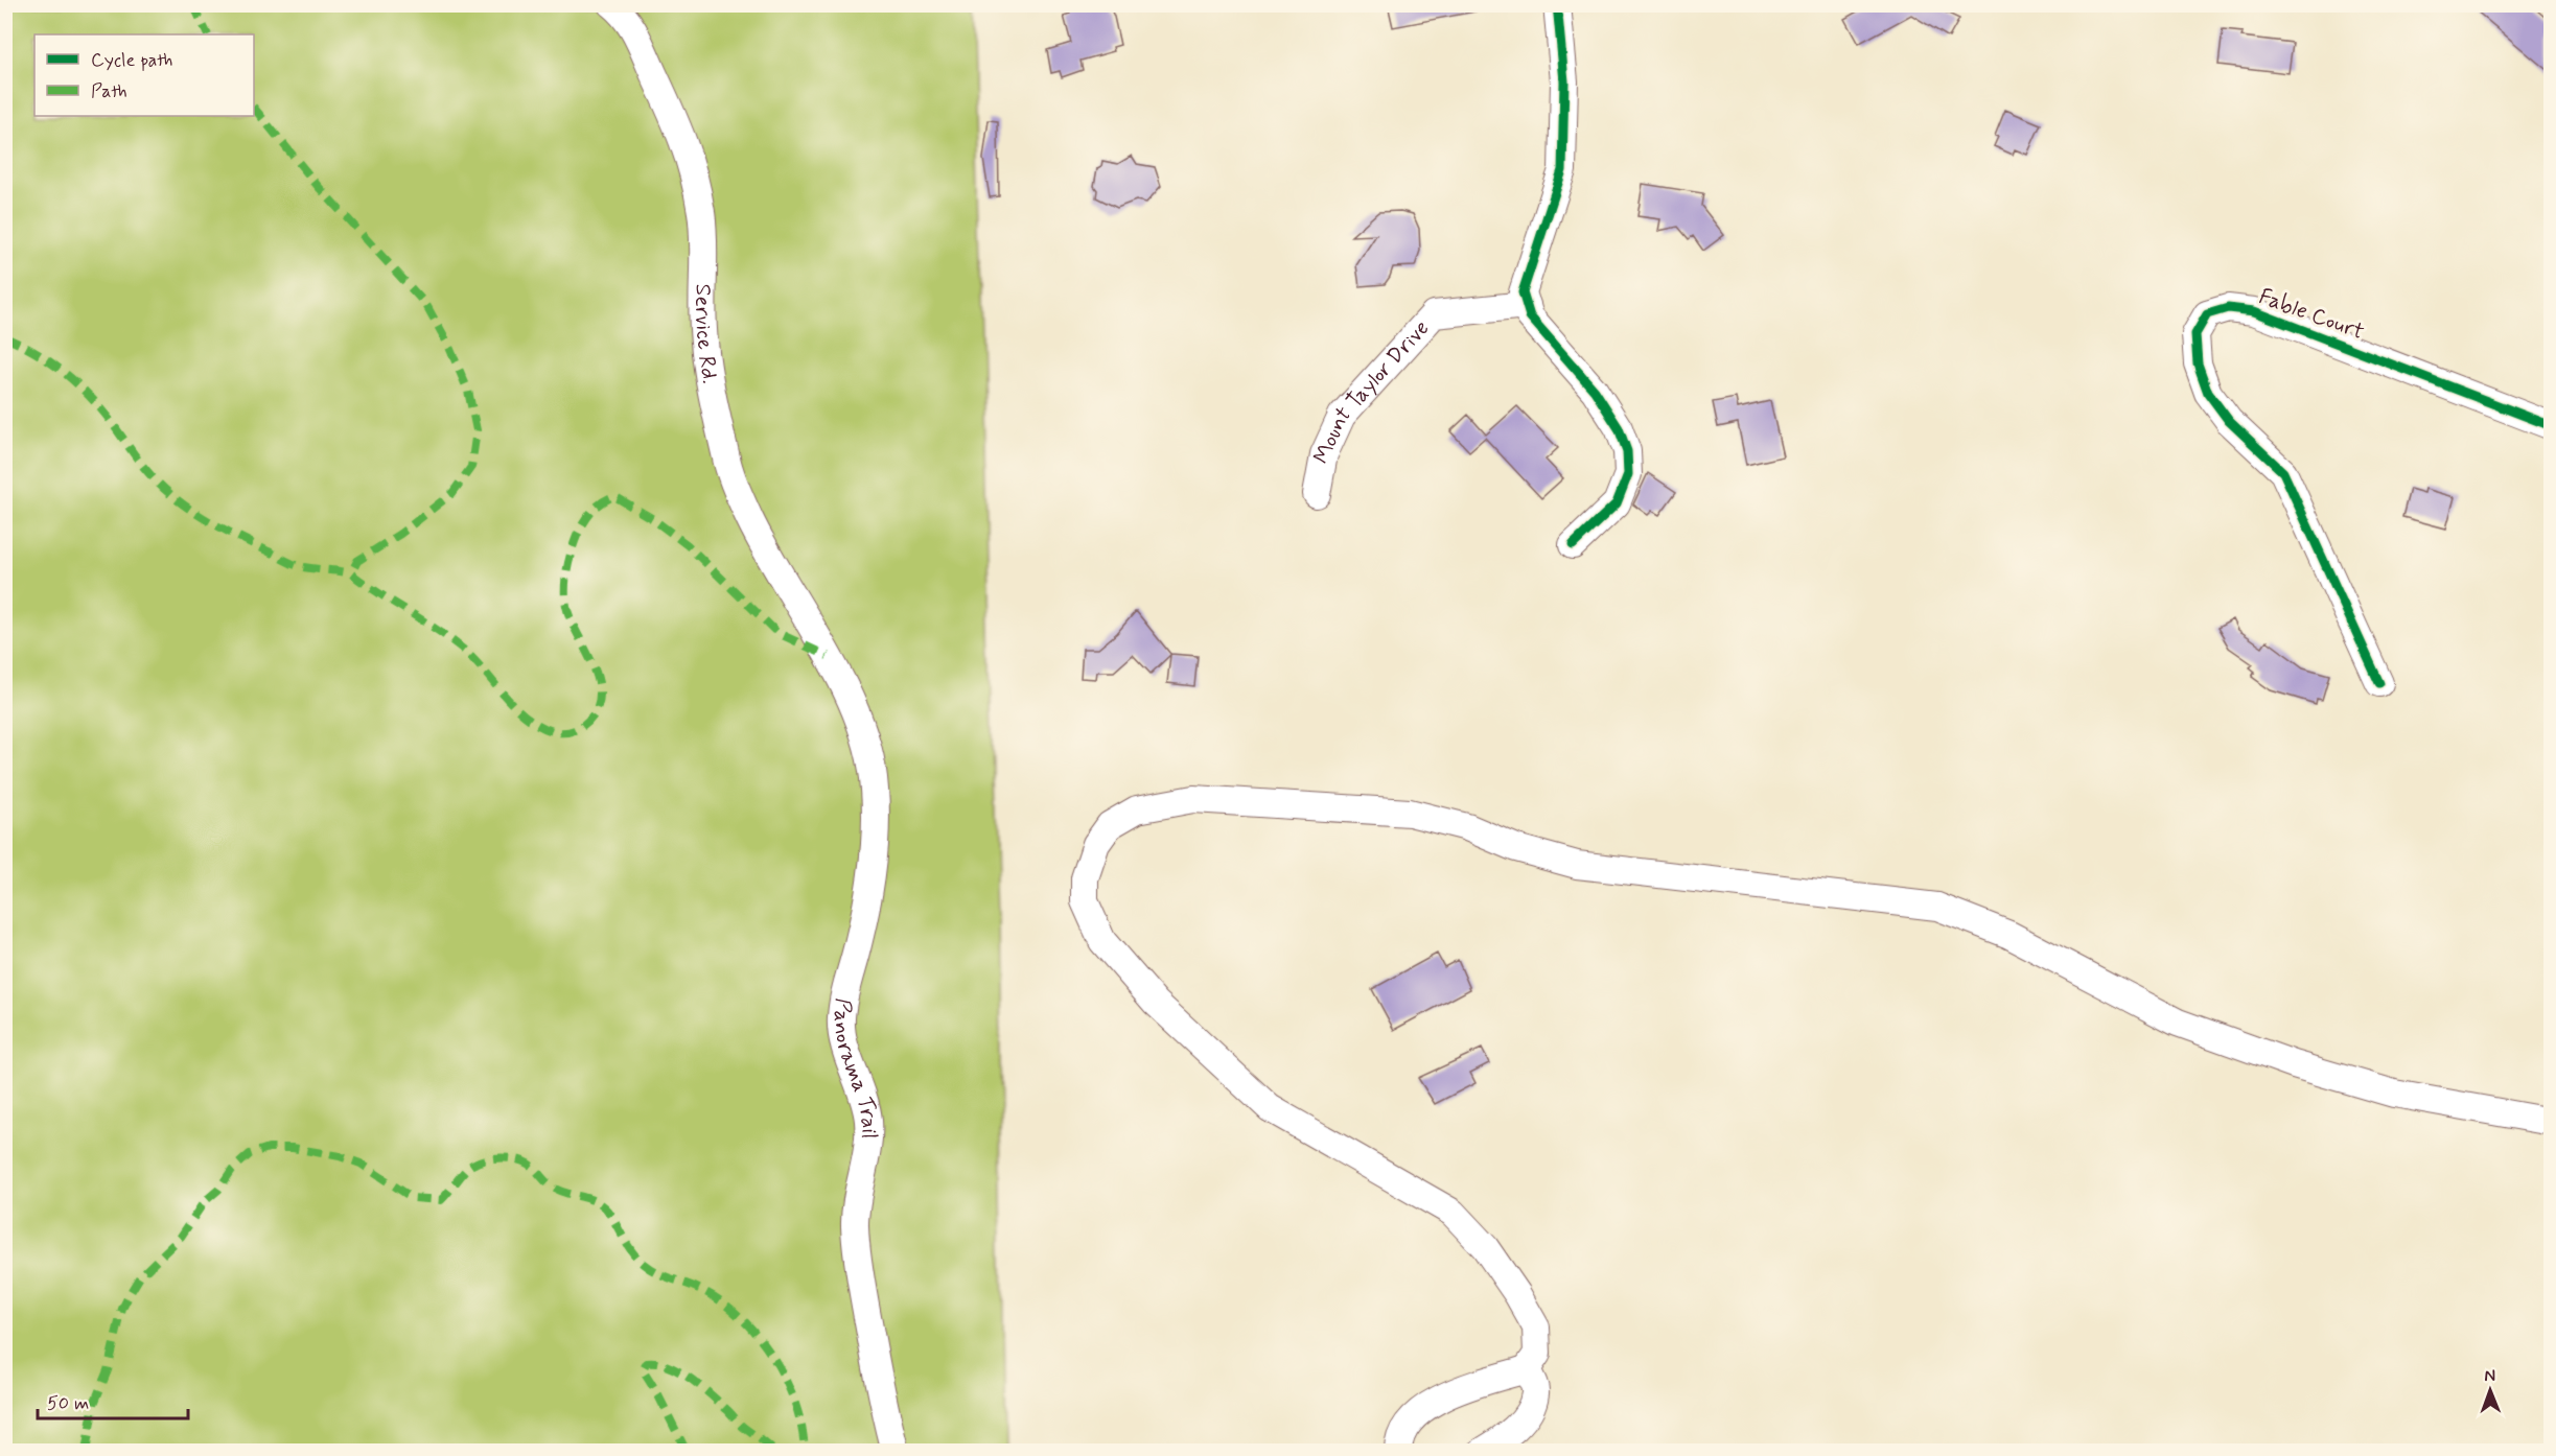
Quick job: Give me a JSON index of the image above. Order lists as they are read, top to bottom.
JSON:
{
  "streets": {
    "street": [
      "Fable Court",
      "Service Rd.",
      "Mount Taylor Drive",
      "Panorama Trail"
    ]
  },
  "crossings": [
    ["Service Rd.", "Panorama Trail"]
  ],
  "legend": ["Cycle path", "Path"],
  "scale_bar": "50 m",
  "north": "top"
}
